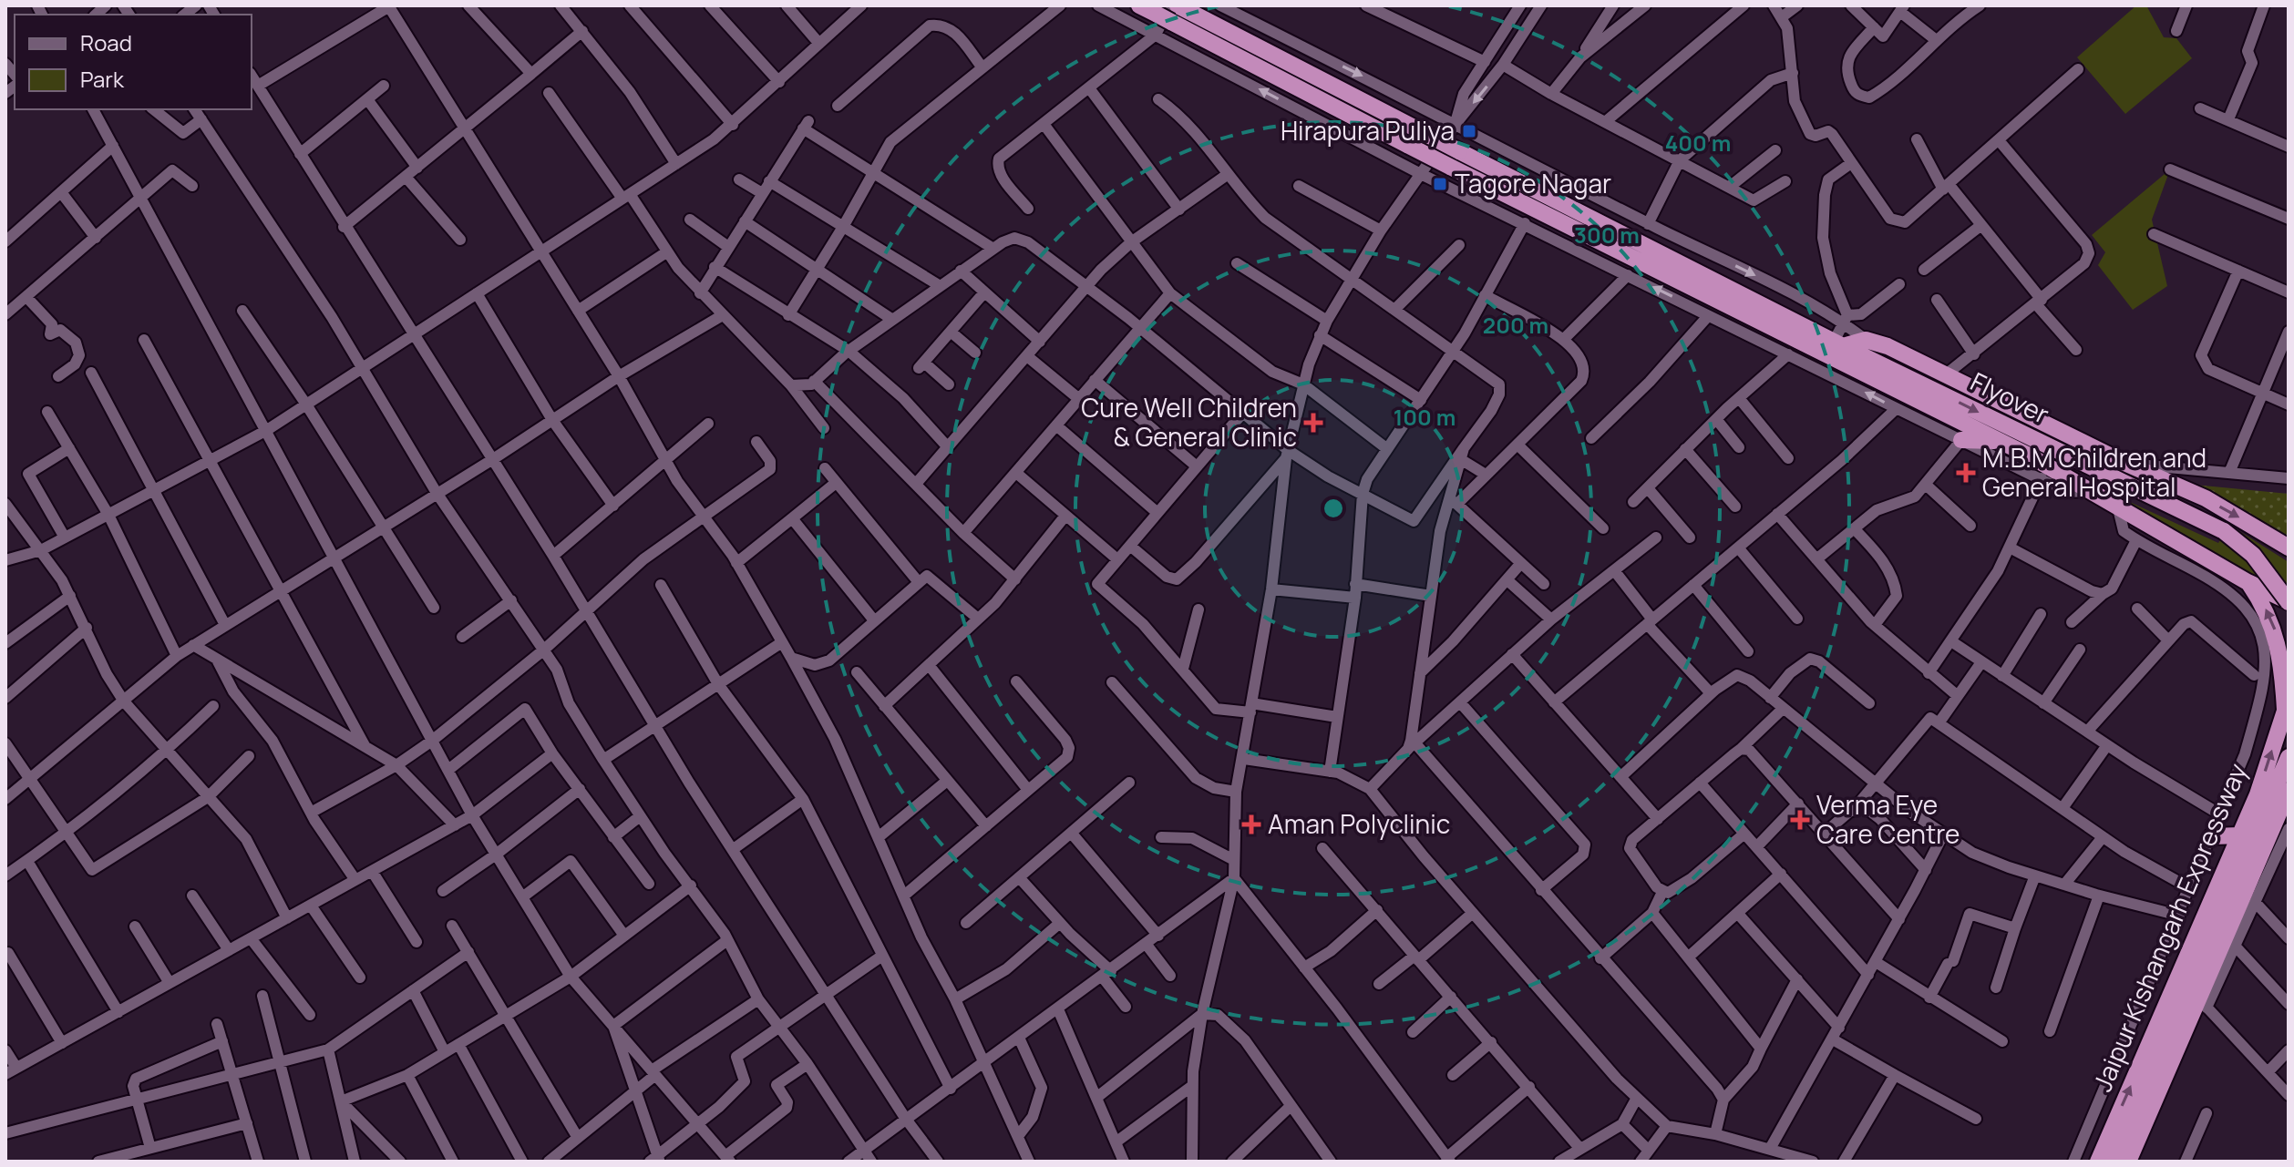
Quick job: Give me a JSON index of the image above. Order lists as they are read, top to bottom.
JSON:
{
  "streets": {
    "highway": ["Flyover", "Jaipur Kishangarh Expressway"]
  },
  "places": {
    "transit": ["Hirapura Puliya", "Tagore Nagar"],
    "health": [
      "Cure Well Children & General Clinic",
      "M.B.M Children and General Hospital",
      "Verma Eye Care Centre",
      "Aman Polyclinic"
    ]
  },
  "legend": ["Road", "Park"],
  "rings": [
    "400 m",
    "300 m",
    "200 m",
    "100 m"
  ]
}
